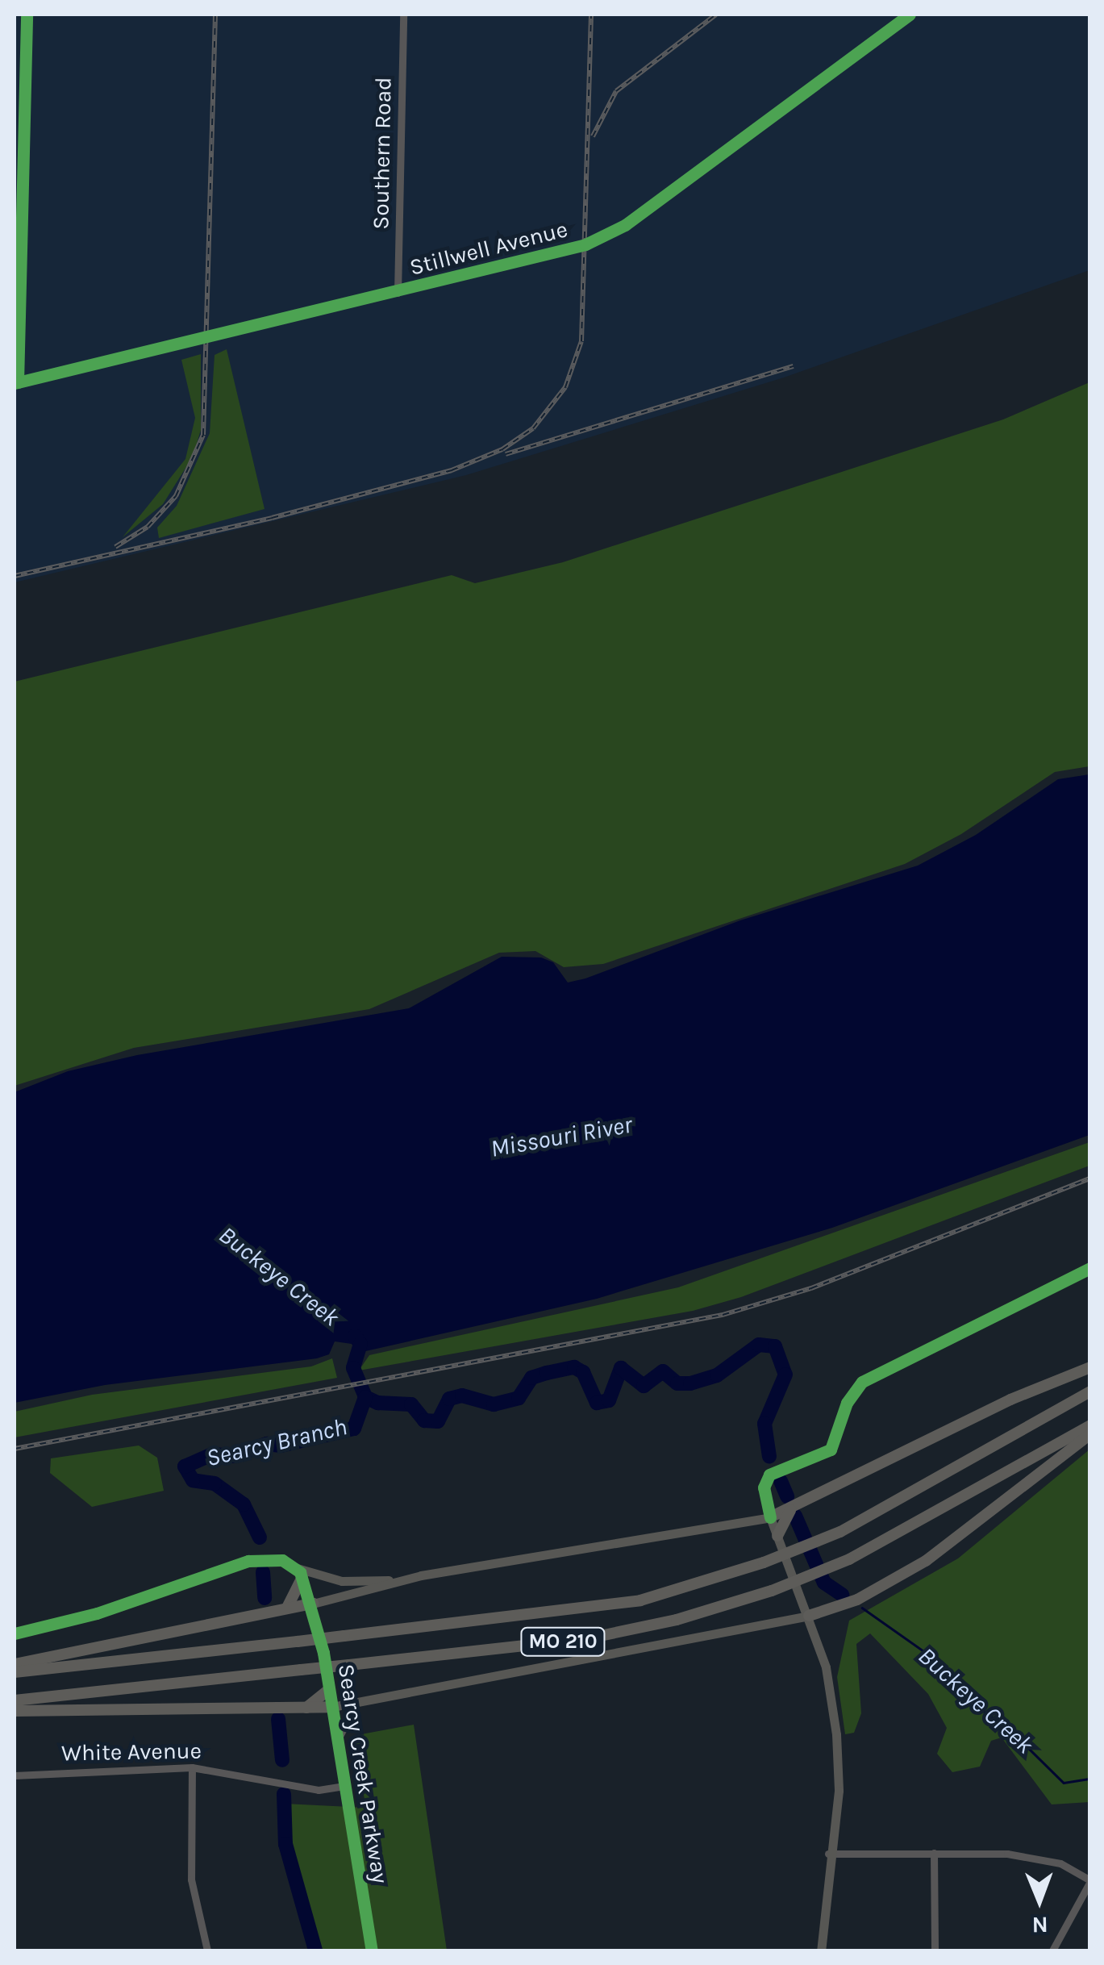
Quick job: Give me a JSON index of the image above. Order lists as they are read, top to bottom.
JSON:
{
  "streets": {
    "highway": ["MO 210"],
    "street": [
      "Southern Road",
      "Stillwell Avenue",
      "White Avenue",
      "Searcy Creek Parkway"
    ]
  },
  "crossings": [
    ["Southern Road", "Stillwell Avenue"],
    ["White Avenue", "Searcy Creek Parkway"]
  ],
  "water": ["Missouri River", "Buckeye Creek", "Searcy Branch"],
  "north": "bottom"
}
